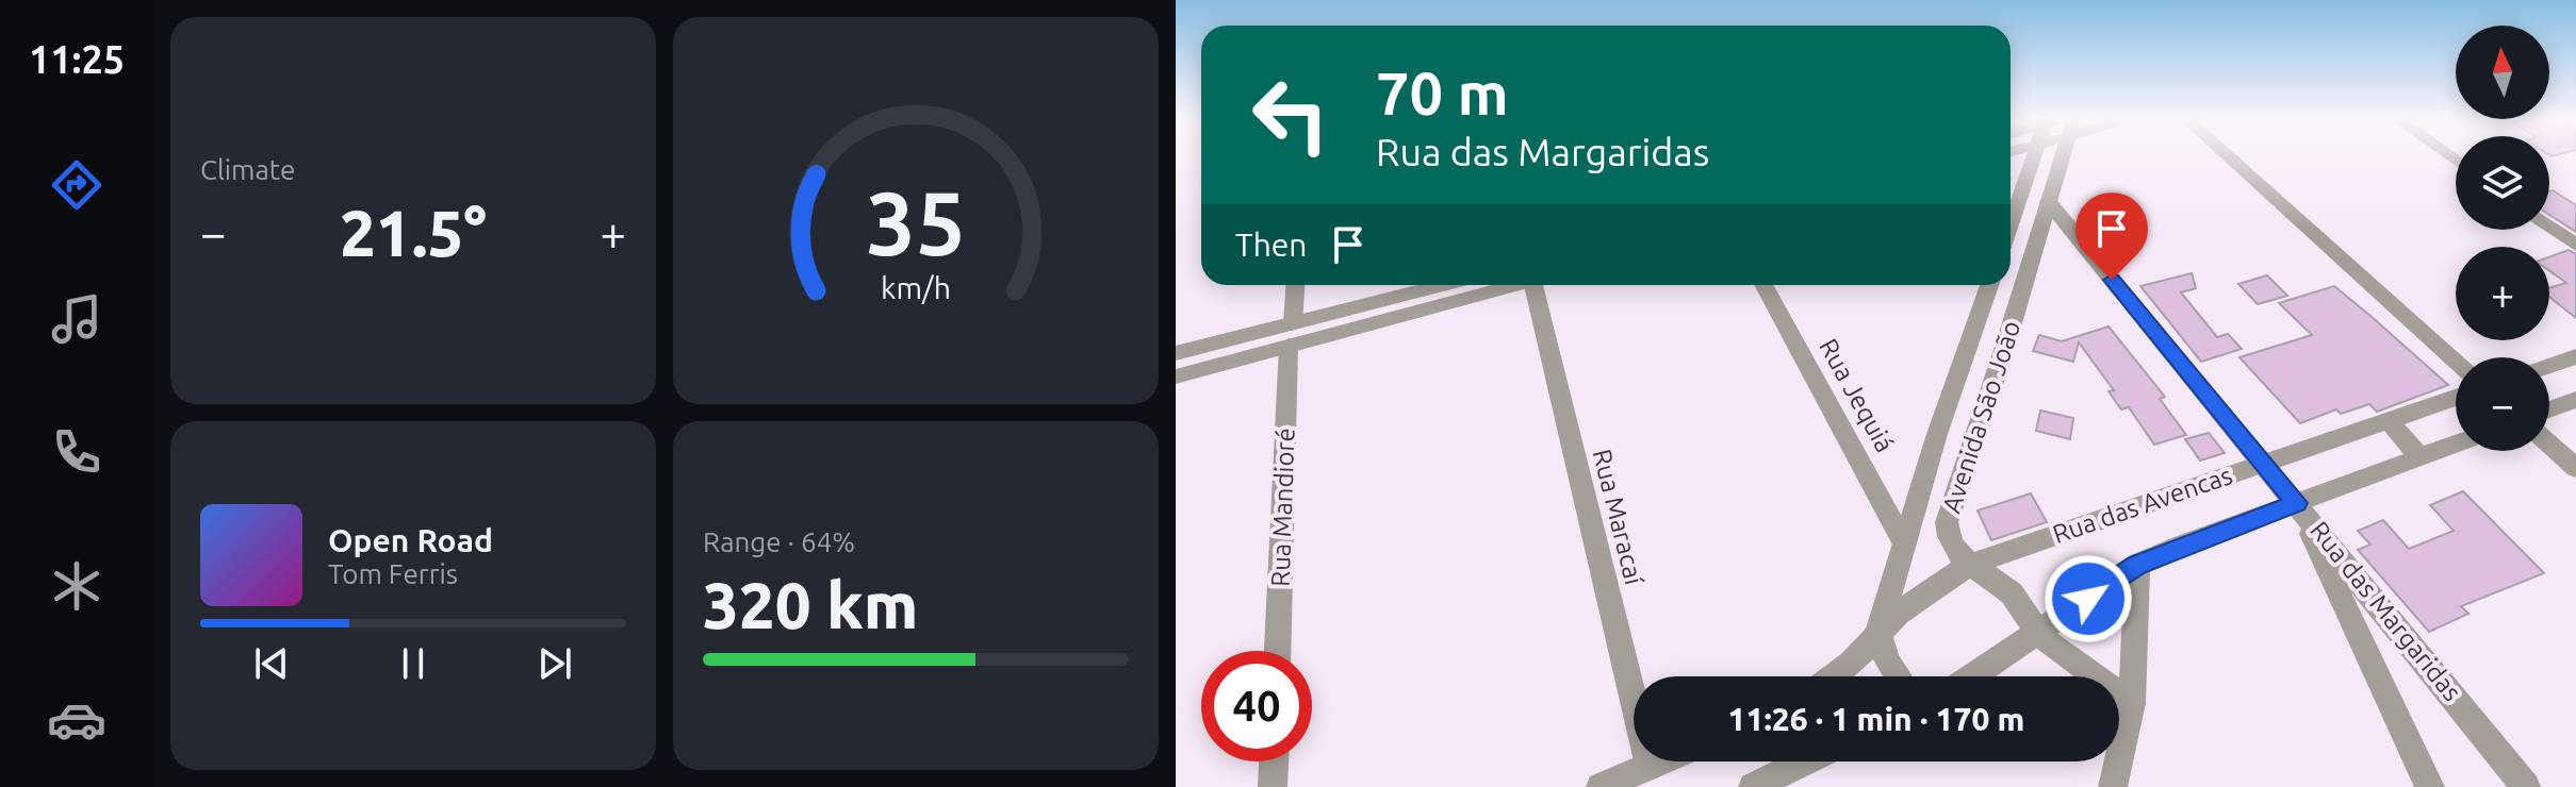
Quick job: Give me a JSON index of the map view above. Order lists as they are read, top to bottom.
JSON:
{
  "streets": {
    "street": [
      "Rua Jequiá",
      "Avenida São João",
      "Rua das Avencas",
      "Rua Mandioré",
      "Rua Maracaí",
      "Rua das Margaridas"
    ]
  },
  "crossings": [
    ["Rua Jequiá", "Avenida São João"],
    ["Avenida São João", "Rua das Avencas"],
    ["Avenida São João", "Rua das Margaridas"],
    ["Rua das Avencas", "Rua das Margaridas"]
  ],
  "north": "top",
  "page": {
    "tabs": "11:25",
    "tile": [
      "Climate",
      ["Range · 64%", "320 km"]
    ],
    "map_buttons": ["+", "−"],
    "turn": ["70 m", "Rua das Margaridas"],
    "heat": ["−", "21.5°", "+"],
    "then": "Then",
    "song": ["Open Road", "Tom Ferris"],
    "limit": "40",
    "trip": "11:26 · 1 min · 170 m",
    "gauge": ["35", "km/h"]
  }
}
